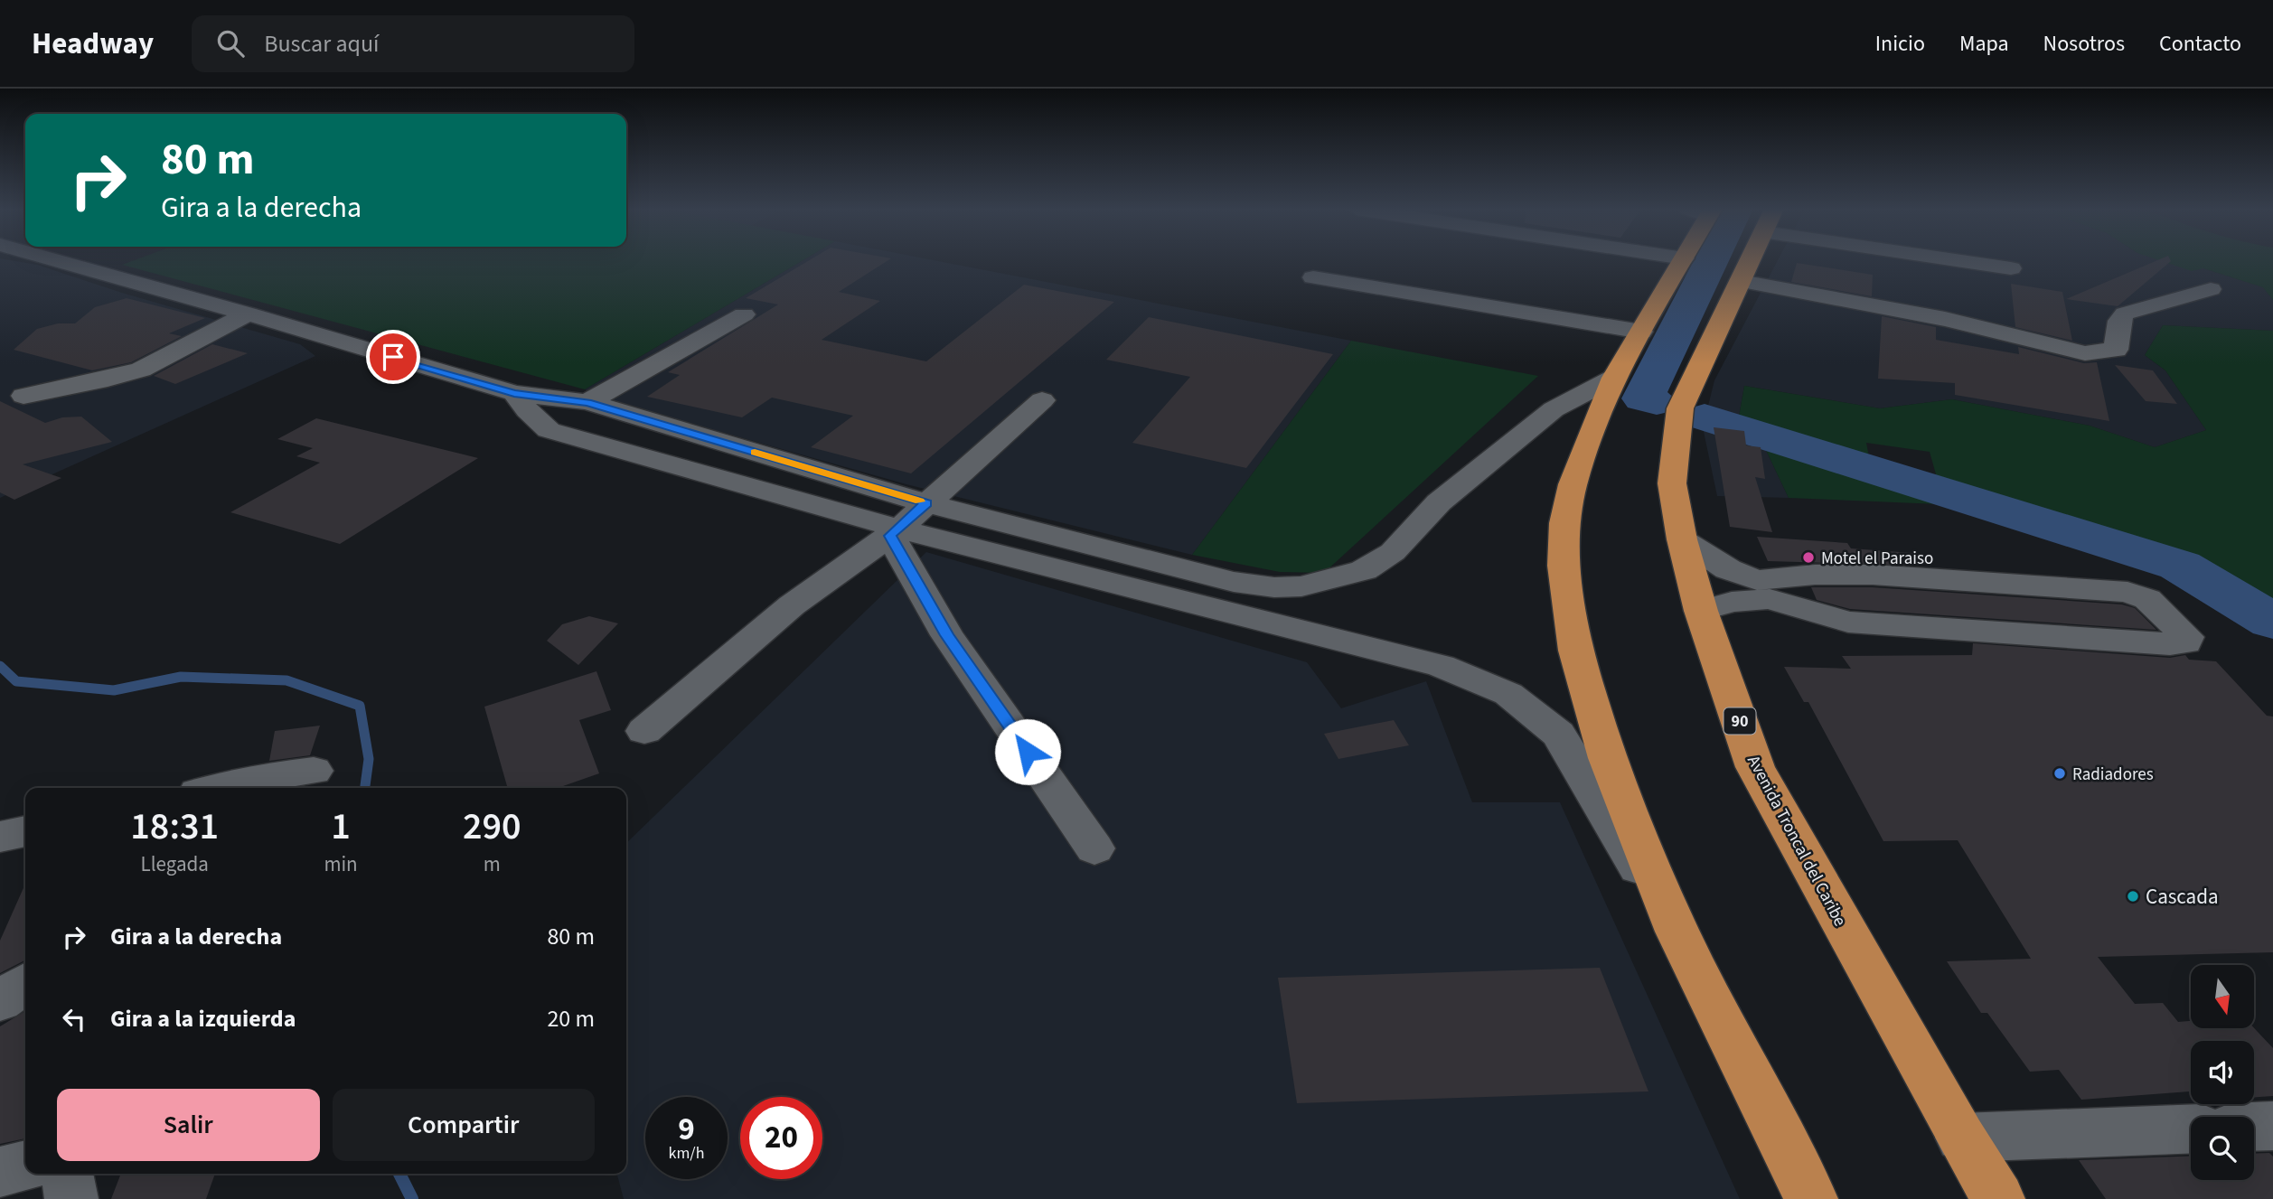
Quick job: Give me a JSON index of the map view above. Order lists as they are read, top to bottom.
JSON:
{
  "streets": {
    "highway": ["90", "Avenida Troncal del Caribe"]
  },
  "places": ["Motel el Paraiso", "Radiadores", "Cascada"],
  "north": "bottom",
  "page": {
    "header": "Headway",
    "search": "Buscar aquí",
    "nav": [
      "Inicio",
      "Mapa",
      "Nosotros",
      "Contacto"
    ],
    "turn": ["80 m", "Gira a la derecha"],
    "eta": [
      "18:31",
      "Llegada",
      "1",
      "min",
      "290",
      "m"
    ],
    "list": [
      {
        "name": "Gira a la derecha",
        "value": "80 m"
      },
      {
        "name": "Gira a la izquierda",
        "value": "20 m"
      }
    ],
    "buttons": ["Salir", "Compartir"],
    "speed": "9 km/h",
    "limit": "20"
  }
}
